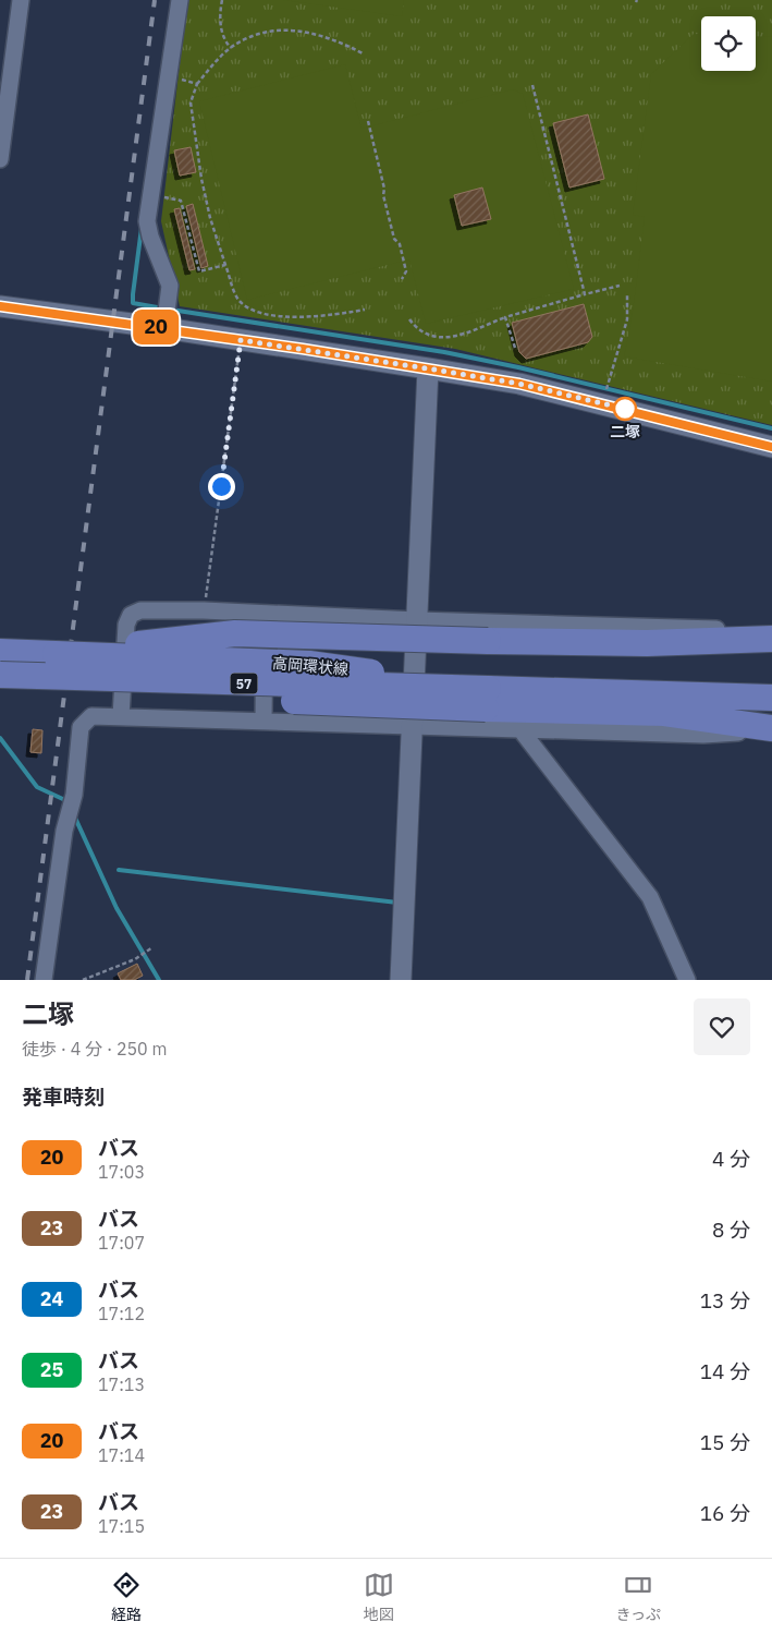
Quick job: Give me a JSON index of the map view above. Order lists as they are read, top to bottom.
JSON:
{
  "streets": {
    "main road": ["高岡環状線", "57"]
  },
  "crossings": [
    ["高岡環状線", "57"]
  ],
  "places": ["二塚"],
  "lines": ["bus line 20"],
  "page": {
    "on_map": "20",
    "heading": [
      ["二塚", "徒歩 · 4 分 · 250 m"],
      "発車時刻"
    ],
    "list": [
      {
        "mark": "20",
        "name": "バス",
        "note": "17:03",
        "value": "4 分"
      },
      {
        "mark": "23",
        "name": "バス",
        "note": "17:07",
        "value": "8 分"
      },
      {
        "mark": "24",
        "name": "バス",
        "note": "17:12",
        "value": "13 分"
      },
      {
        "mark": "25",
        "name": "バス",
        "note": "17:13",
        "value": "14 分"
      },
      {
        "mark": "20",
        "name": "バス",
        "note": "17:14",
        "value": "15 分"
      },
      {
        "mark": "23",
        "name": "バス",
        "note": "17:15",
        "value": "16 分"
      }
    ],
    "tabs": ["経路", "地図", "きっぷ"]
  }
}
